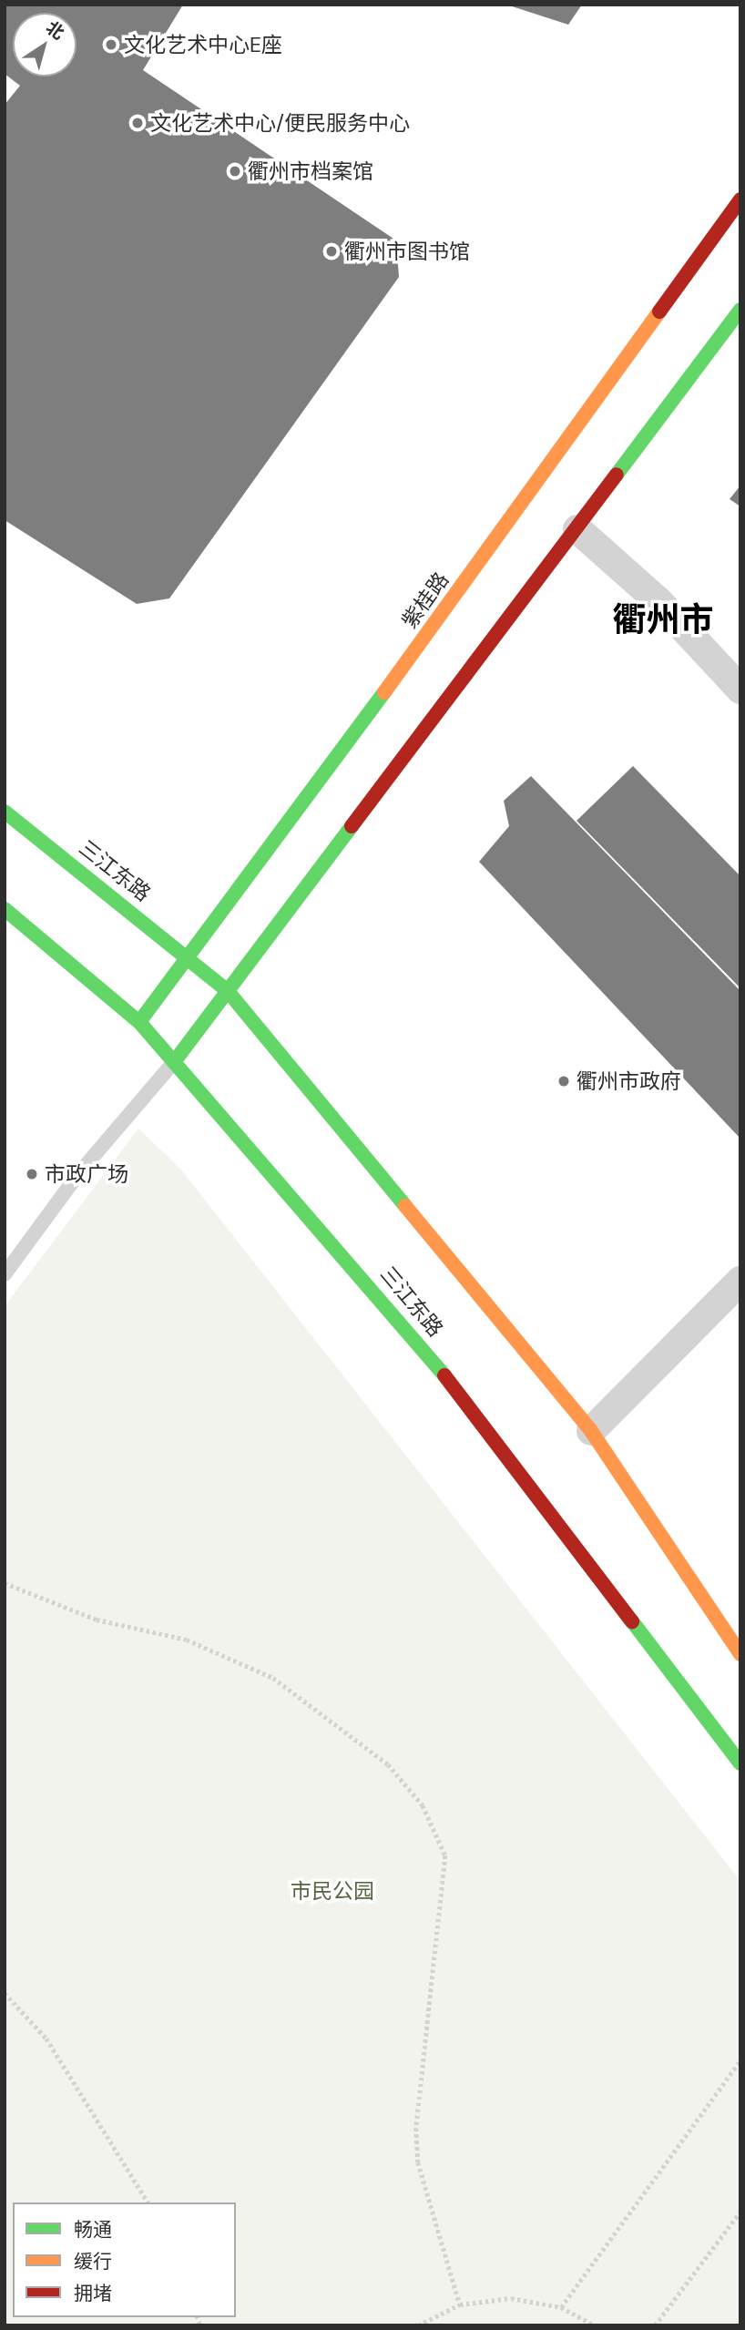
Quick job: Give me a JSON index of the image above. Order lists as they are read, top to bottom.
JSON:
{
  "streets": {
    "main road": ["紫桂路", "三江东路"]
  },
  "crossings": [
    ["紫桂路", "三江东路"]
  ],
  "districts": ["衢州市"],
  "parks": ["市民公园"],
  "places": [
    "文化艺术中心E座",
    "文化艺术中心/便民服务中心",
    "衢州市档案馆",
    "衢州市图书馆",
    "衢州市政府",
    "市政广场"
  ],
  "legend": ["畅通", "缓行", "拥堵"],
  "north": "top right"
}
